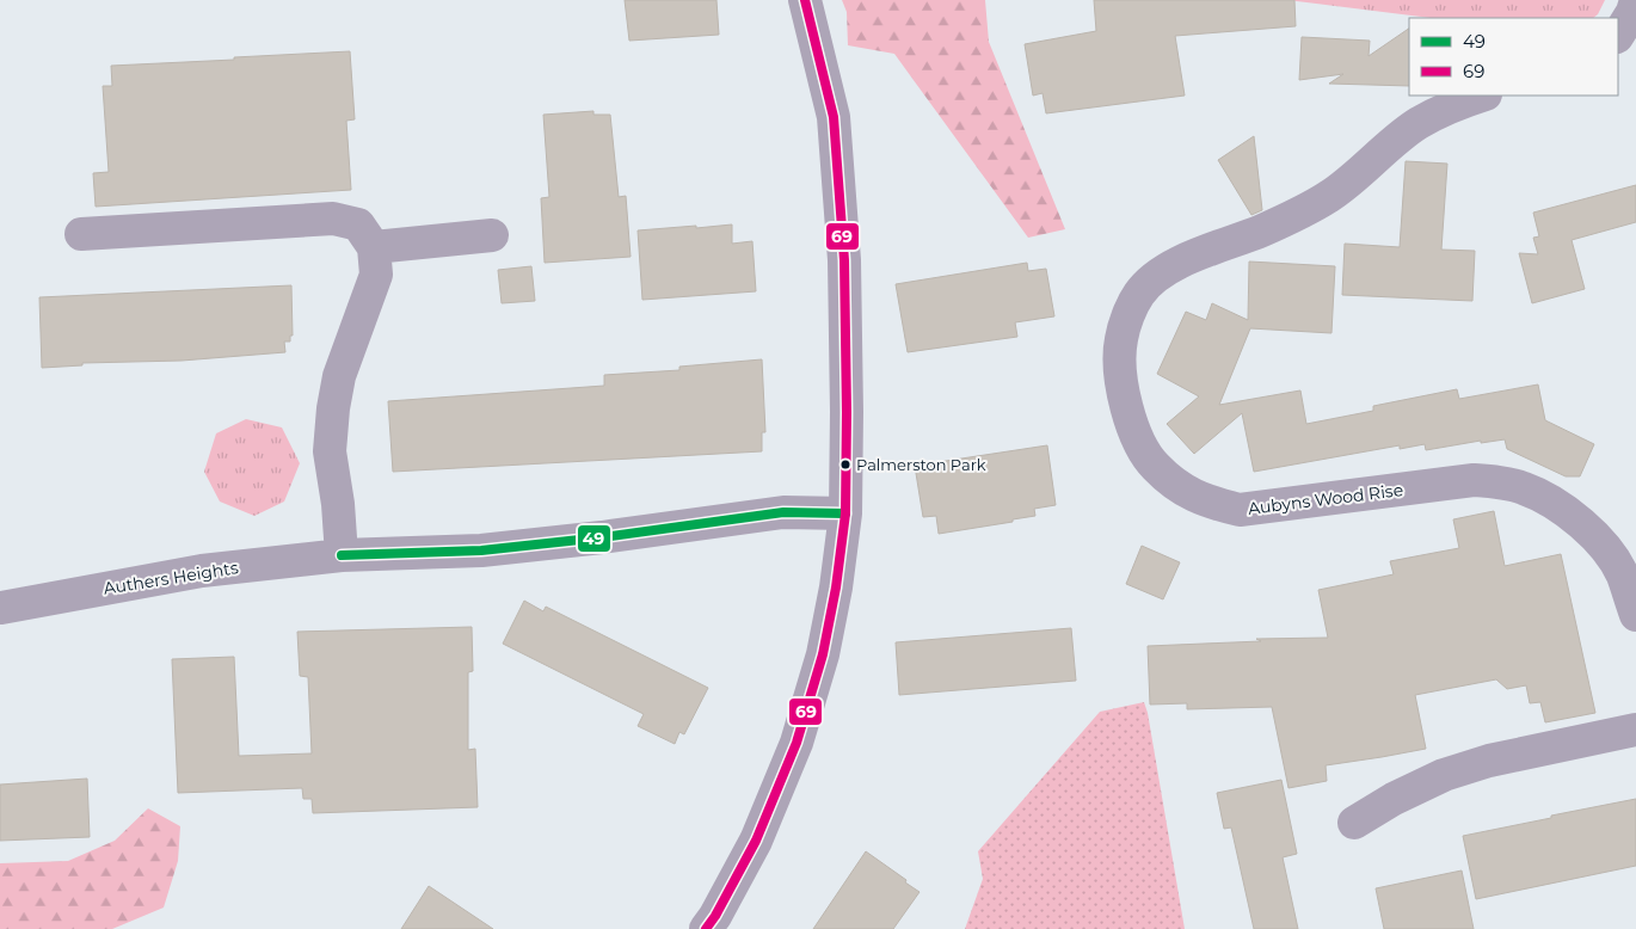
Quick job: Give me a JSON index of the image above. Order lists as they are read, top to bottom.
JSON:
{
  "streets": {
    "street": ["Aubyns Wood Rise", "Authers Heights"]
  },
  "places": ["Palmerston Park"],
  "lines": ["transit line 69", "transit line 49"],
  "legend": ["49", "69"]
}
